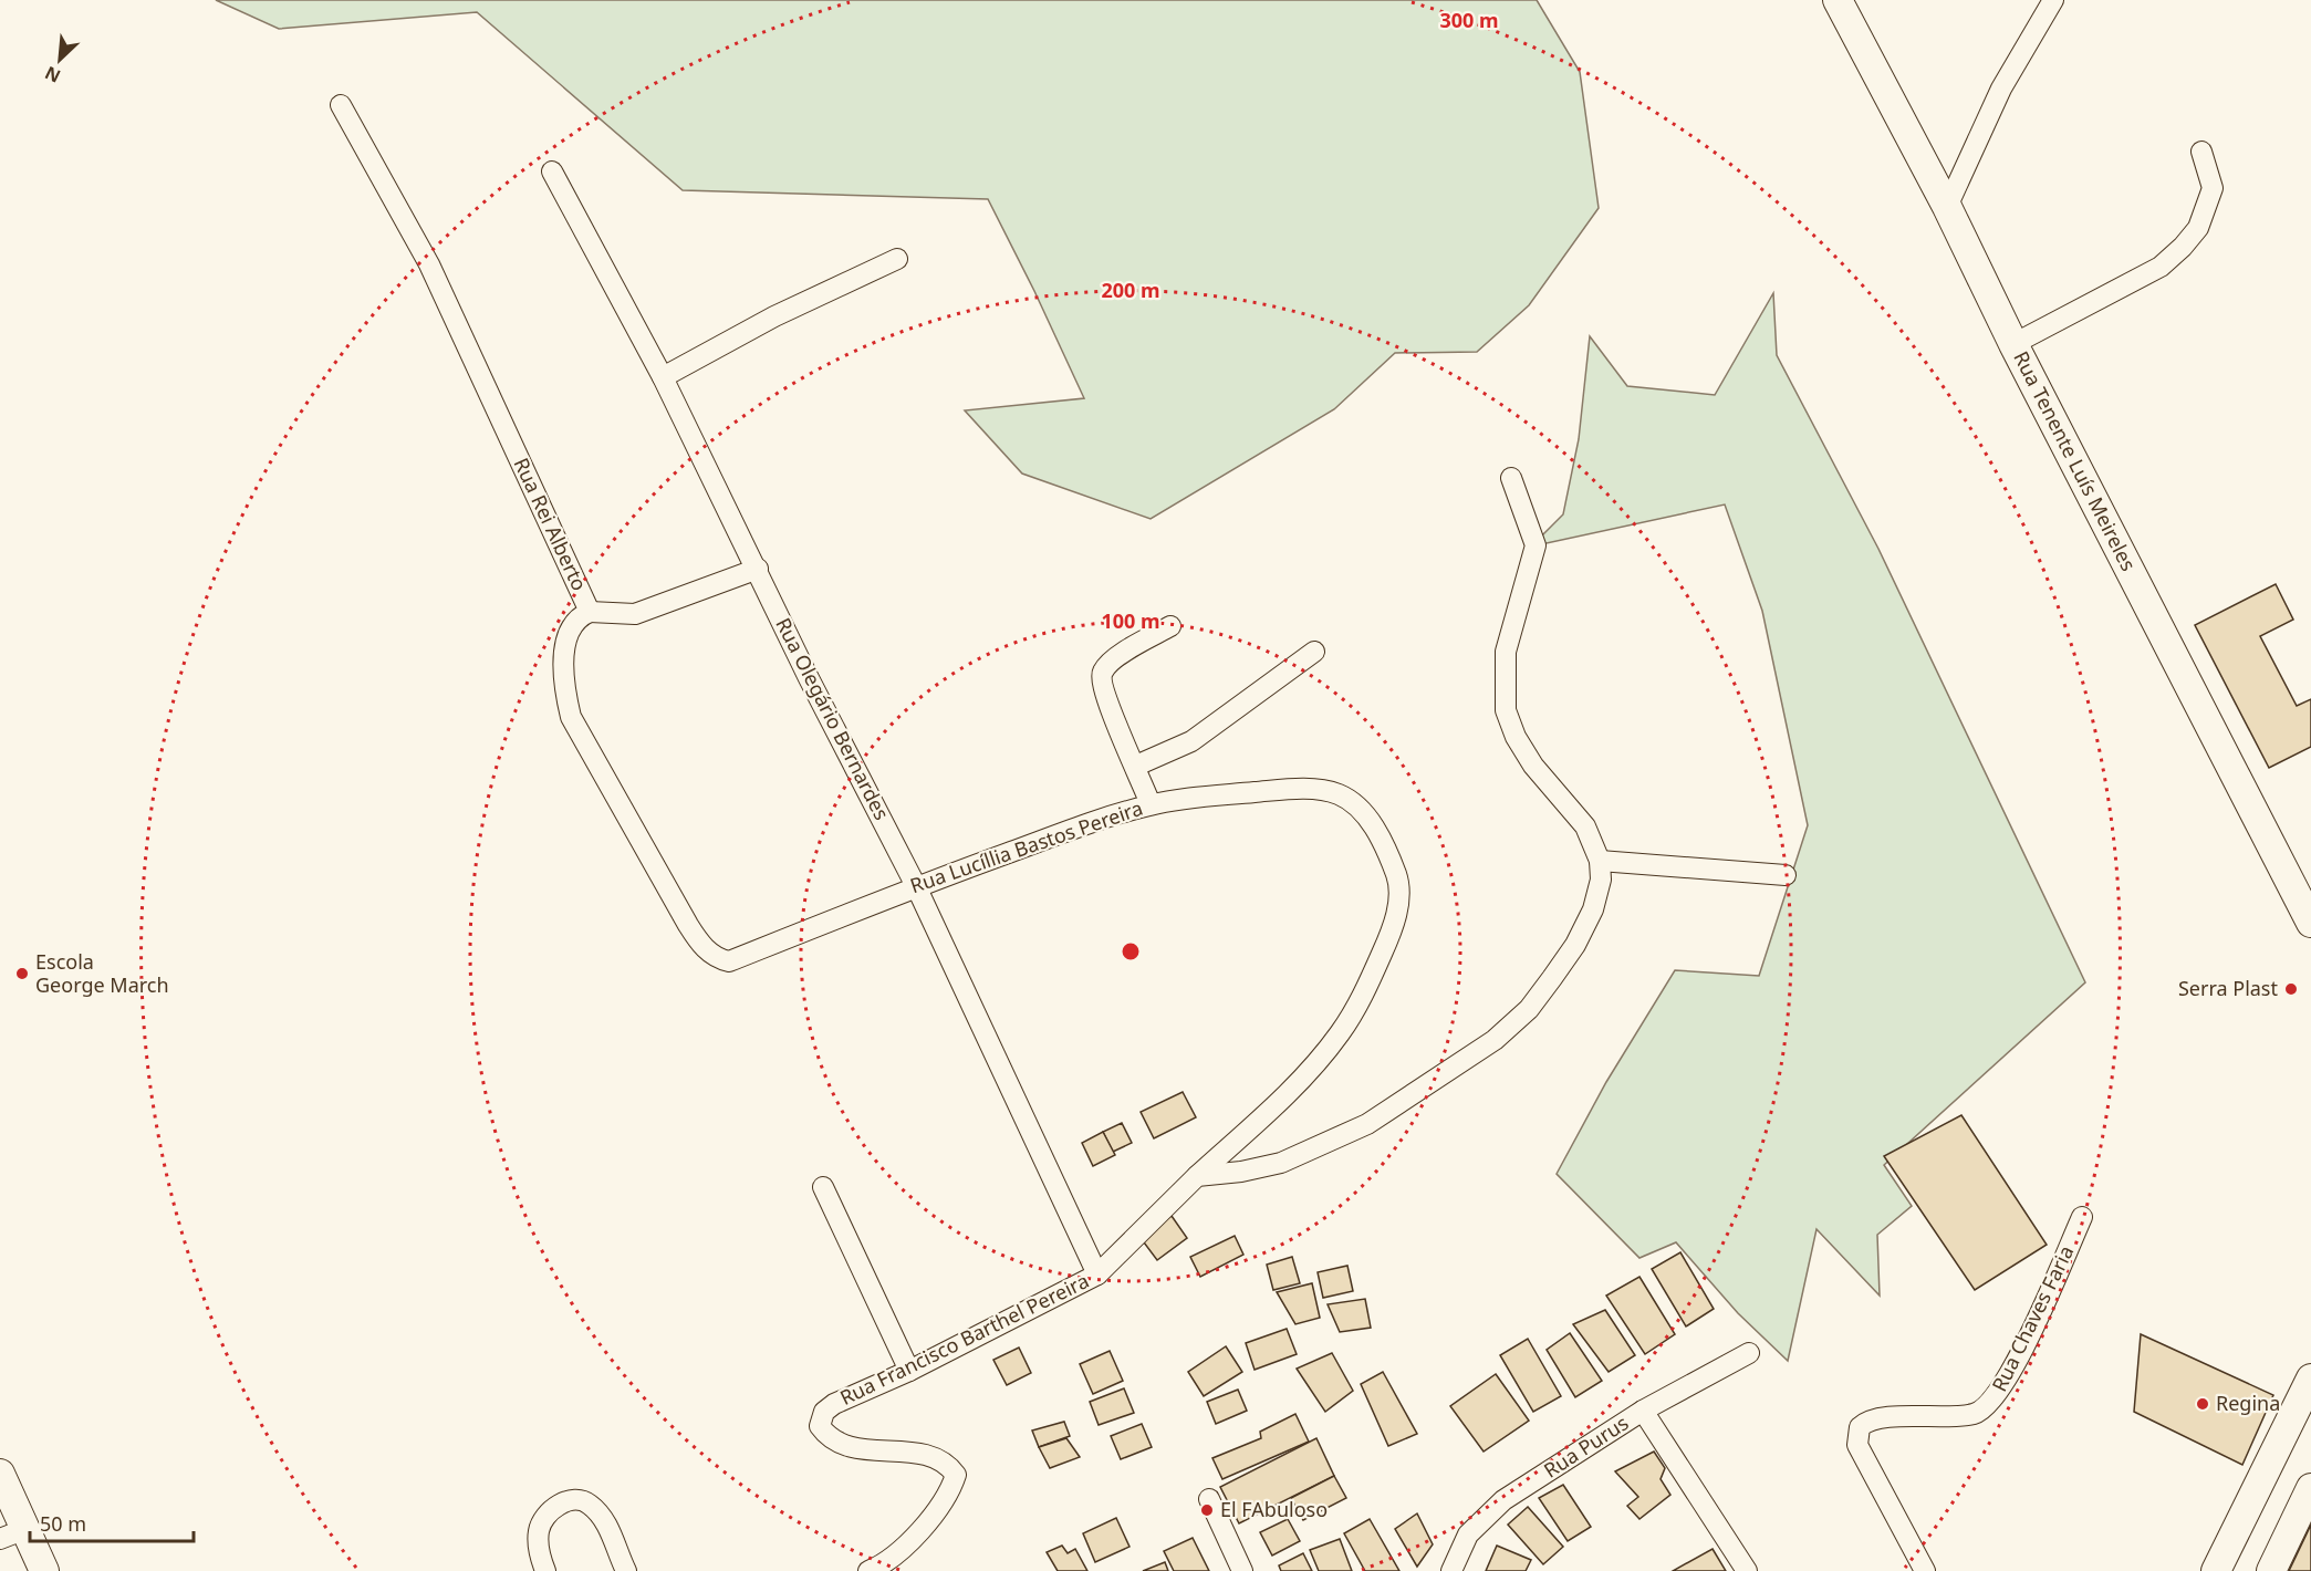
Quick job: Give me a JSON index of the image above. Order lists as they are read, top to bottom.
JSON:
{
  "streets": {
    "main road": ["Rua Tenente Luís Meireles"],
    "street": [
      "Rua Rei Alberto",
      "Rua Olegário Bernardes",
      "Rua Lucíllia Bastos Pereira",
      "Rua Chaves Faria",
      "Rua Francisco Barthel Pereira",
      "Rua Purus"
    ]
  },
  "crossings": [
    ["Rua Rei Alberto", "Rua Lucíllia Bastos Pereira"],
    ["Rua Olegário Bernardes", "Rua Lucíllia Bastos Pereira"],
    ["Rua Olegário Bernardes", "Rua Francisco Barthel Pereira"],
    ["Rua Lucíllia Bastos Pereira", "Rua Francisco Barthel Pereira"]
  ],
  "places": [
    "Escola George March",
    "Serra Plast",
    "Regina",
    "El FAbuloso"
  ],
  "scale_bar": "50 m",
  "north": "bottom left",
  "rings": ["300 m", "200 m", "100 m"]
}
